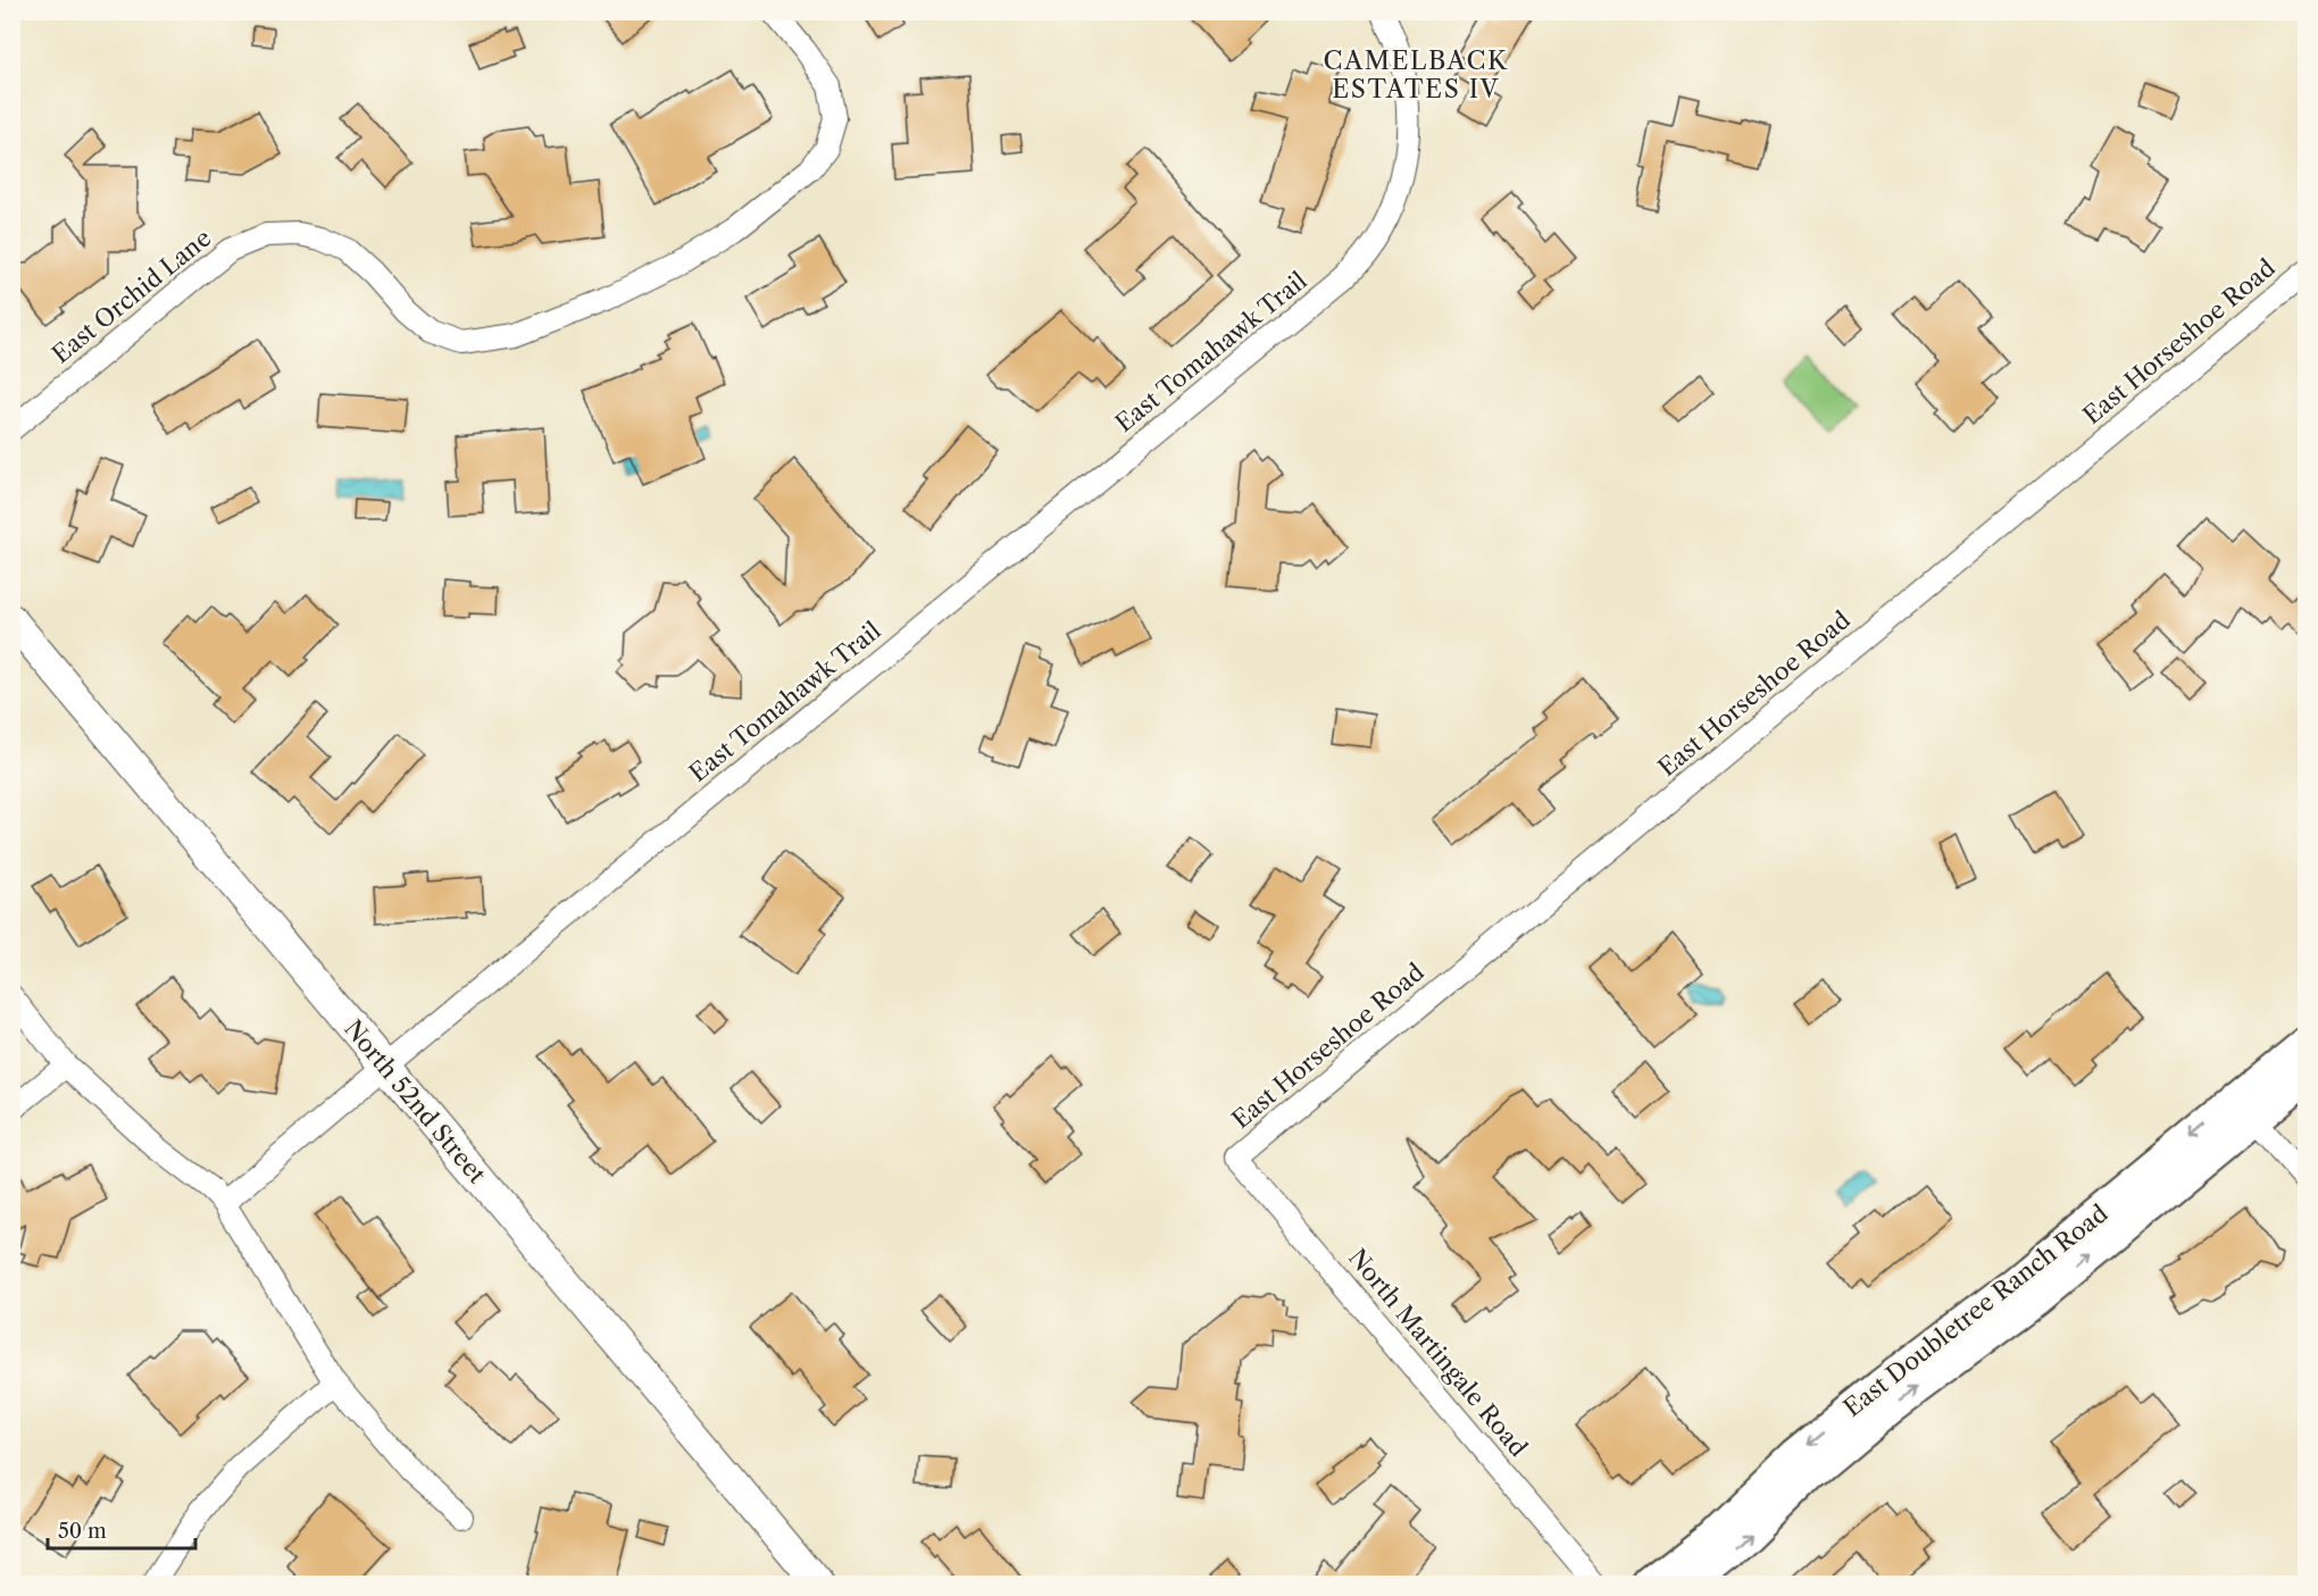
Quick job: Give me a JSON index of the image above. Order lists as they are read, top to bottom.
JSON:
{
  "streets": {
    "main road": ["East Doubletree Ranch Road"],
    "street": [
      "East Orchid Lane",
      "East Horseshoe Road",
      "East Tomahawk Trail",
      "North 52nd Street",
      "North Martingale Road"
    ]
  },
  "crossings": [
    ["East Horseshoe Road", "North Martingale Road"],
    ["East Tomahawk Trail", "North 52nd Street"]
  ],
  "districts": ["CAMELBACK ESTATES IV"],
  "scale_bar": "50 m"
}
